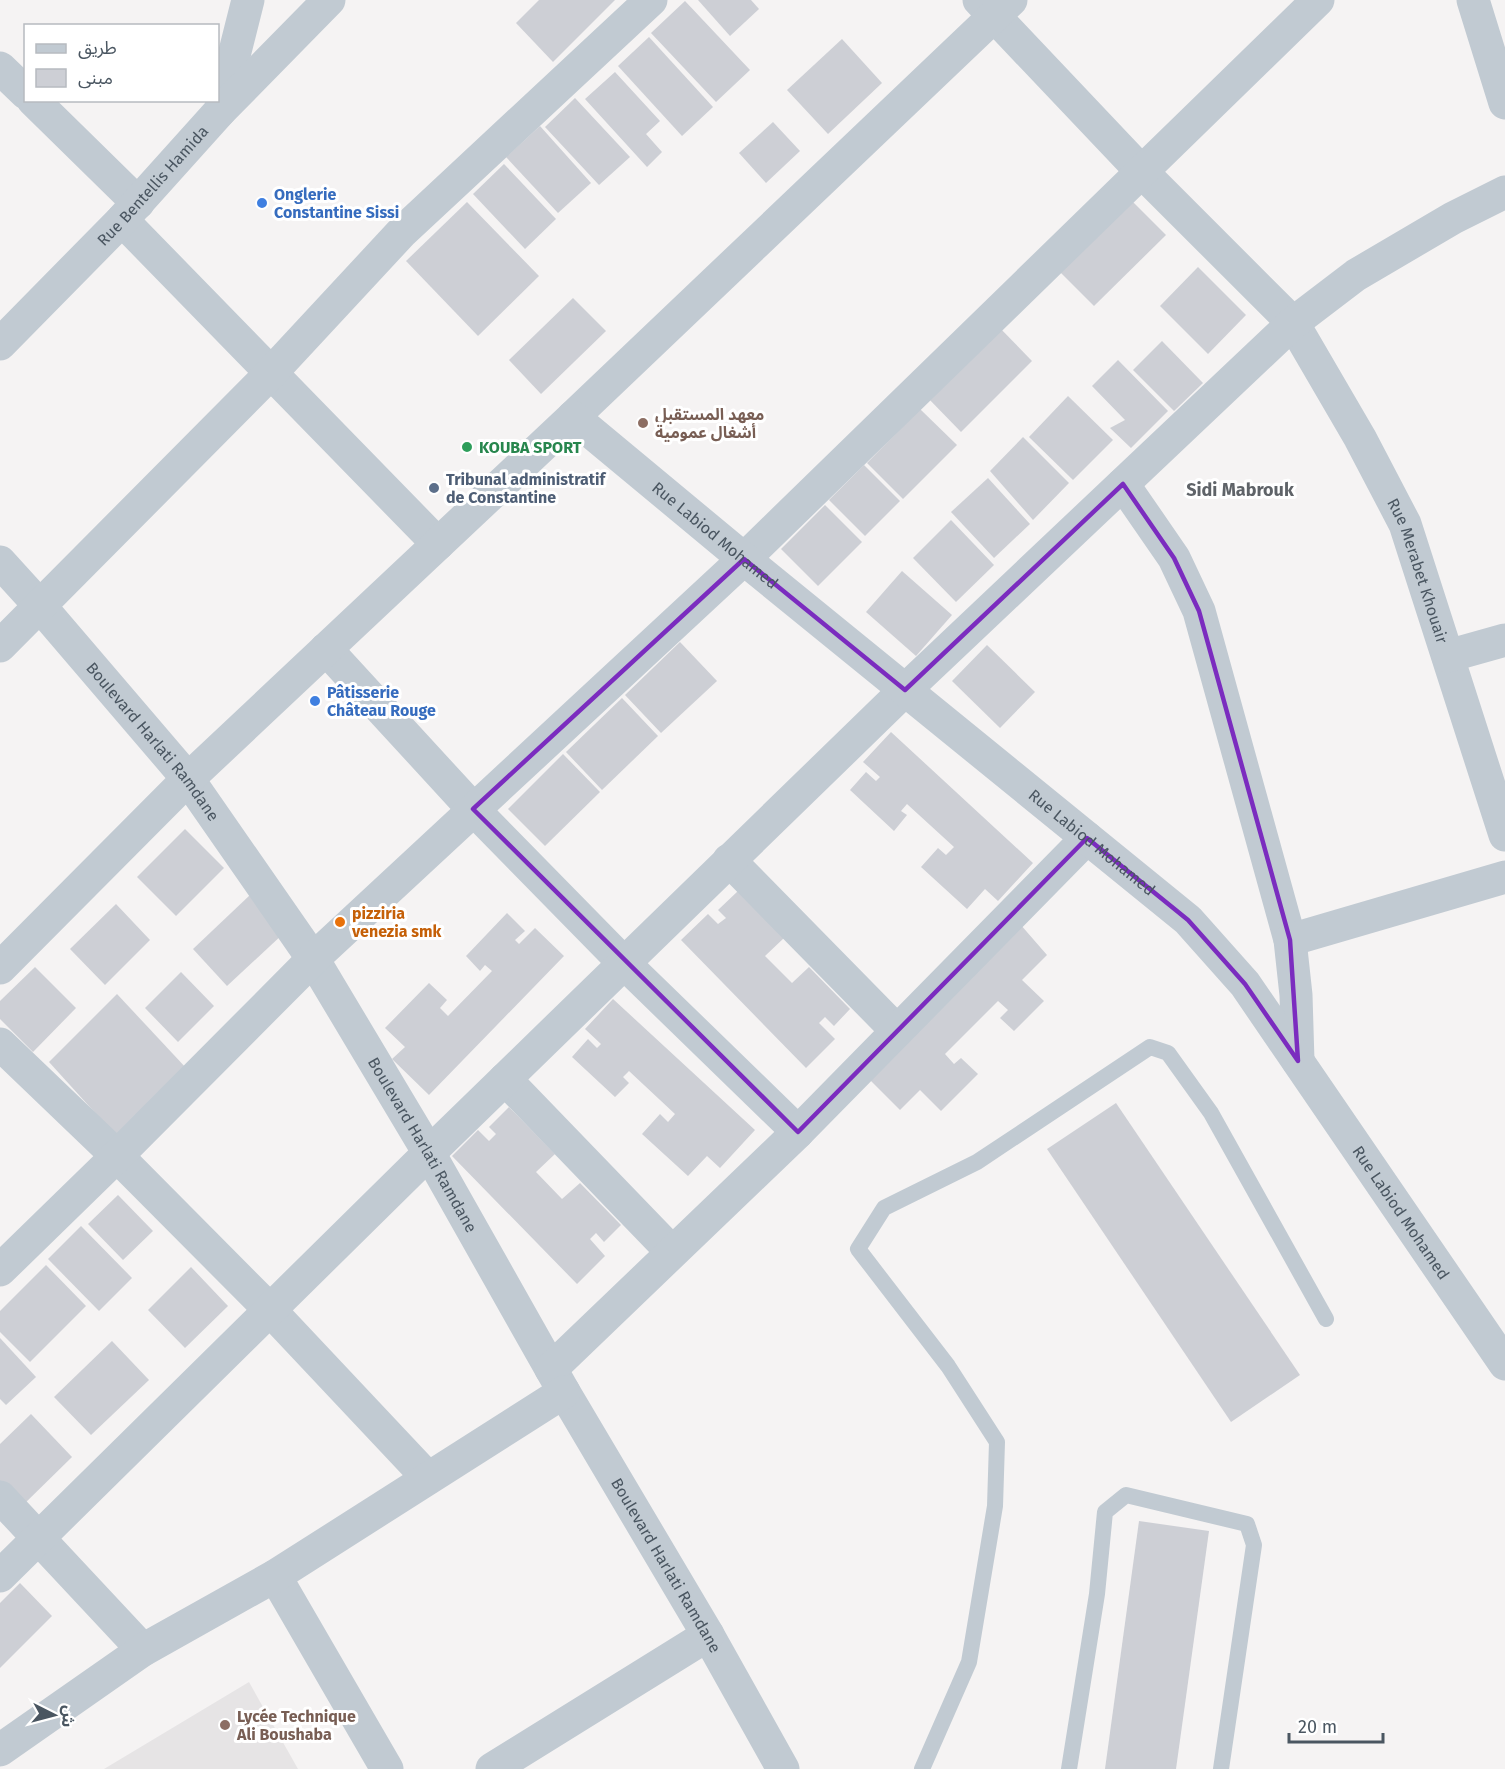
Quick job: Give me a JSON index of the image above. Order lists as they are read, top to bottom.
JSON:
{
  "streets": {
    "street": [
      "Rue Bentellis Hamida",
      "Rue Labiod Mohamed",
      "Rue Merabet Khouair",
      "Boulevard Harlati Ramdane"
    ]
  },
  "districts": ["Sidi Mabrouk"],
  "places": [
    "Onglerie Constantine Sissi",
    "معهد المستقبل أشغال عمومية",
    "KOUBA SPORT",
    "Tribunal administratif de Constantine",
    "Pâtisserie Château Rouge",
    "pizziria venezia smk",
    "Lycée Technique Ali Boushaba"
  ],
  "legend": ["طريق", "مبنى"],
  "scale_bar": "20 m",
  "north": "right"
}
